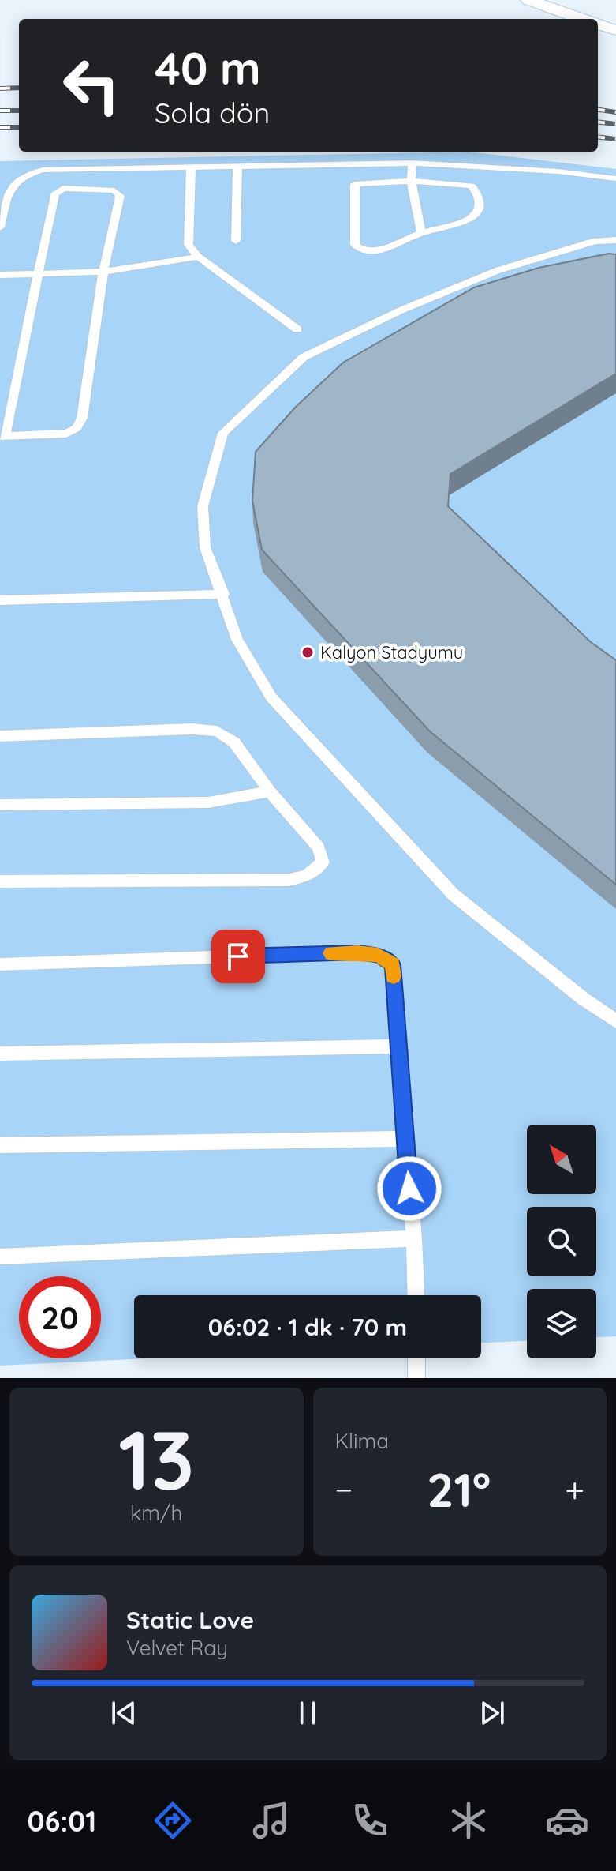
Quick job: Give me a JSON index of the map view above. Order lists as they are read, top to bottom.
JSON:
{
  "places": ["Kalyon Stadyumu"],
  "north": "top left",
  "page": {
    "turn": ["40 m", "Sola dön"],
    "limit": "20",
    "trip": "06:02 · 1 dk · 70 m",
    "tile": [
      ["13", "km/h"],
      "Klima"
    ],
    "heat": ["−", "21°", "+"],
    "song": ["Static Love", "Velvet Ray"],
    "tabs": "06:01"
  }
}
